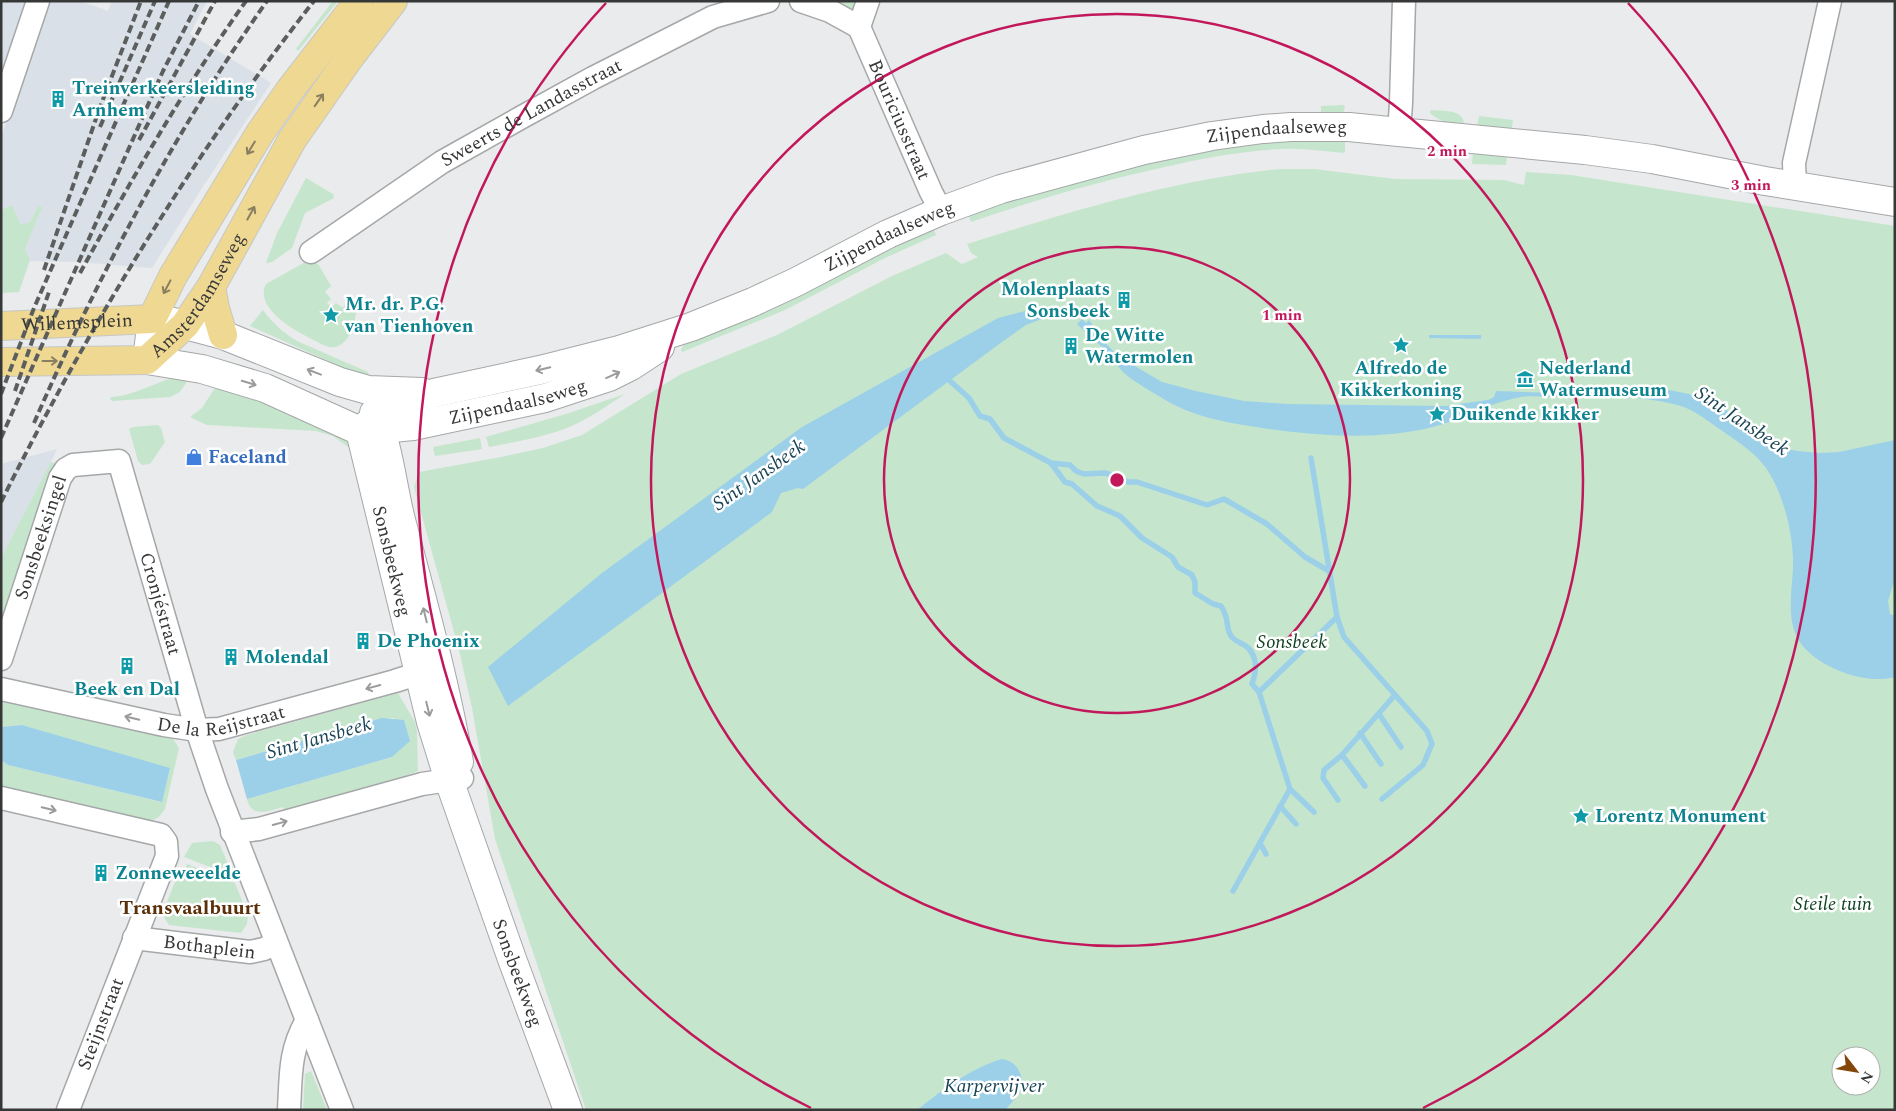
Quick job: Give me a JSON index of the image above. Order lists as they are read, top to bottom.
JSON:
{
  "streets": {
    "main road": [
      "Zijpendaalseweg",
      "Amsterdamseweg",
      "Willemsplein",
      "Sonsbeekweg"
    ],
    "street": [
      "Sweerts de Landasstraat",
      "Bouriciusstraat",
      "Sonsbeeksingel",
      "Cronjéstraat",
      "De la Reijstraat",
      "Bothaplein",
      "Steijnstraat"
    ]
  },
  "crossings": [
    ["Bouriciusstraat", "Zijpendaalseweg"],
    ["Zijpendaalseweg", "Amsterdamseweg"],
    ["Zijpendaalseweg", "Willemsplein"],
    ["Zijpendaalseweg", "Sonsbeekweg"],
    ["Amsterdamseweg", "Willemsplein"],
    ["Sonsbeeksingel", "Cronjéstraat"],
    ["Sonsbeekweg", "De la Reijstraat"],
    ["Cronjéstraat", "De la Reijstraat"],
    ["Cronjéstraat", "Bothaplein"],
    ["Bothaplein", "Steijnstraat"]
  ],
  "districts": ["Transvaalbuurt"],
  "water": ["Sint Jansbeek", "Karpervijver"],
  "parks": ["Sonsbeek", "Steile tuin"],
  "places": {
    "building": [
      "Treinverkeersleiding Arnhem",
      "Molenplaats Sonsbeek",
      "De Witte Watermolen",
      "De Phoenix",
      "Molendal",
      "Beek en Dal",
      "Zonneweeelde"
    ],
    "place": [
      "Mr. dr. P.G. van Tienhoven",
      "Alfredo de Kikkerkoning",
      "Duikende kikker",
      "Lorentz Monument"
    ],
    "museum": ["Nederland Watermuseum"],
    "shop": ["Faceland"]
  },
  "north": "bottom right",
  "rings": ["2 min", "3 min", "1 min"]
}
